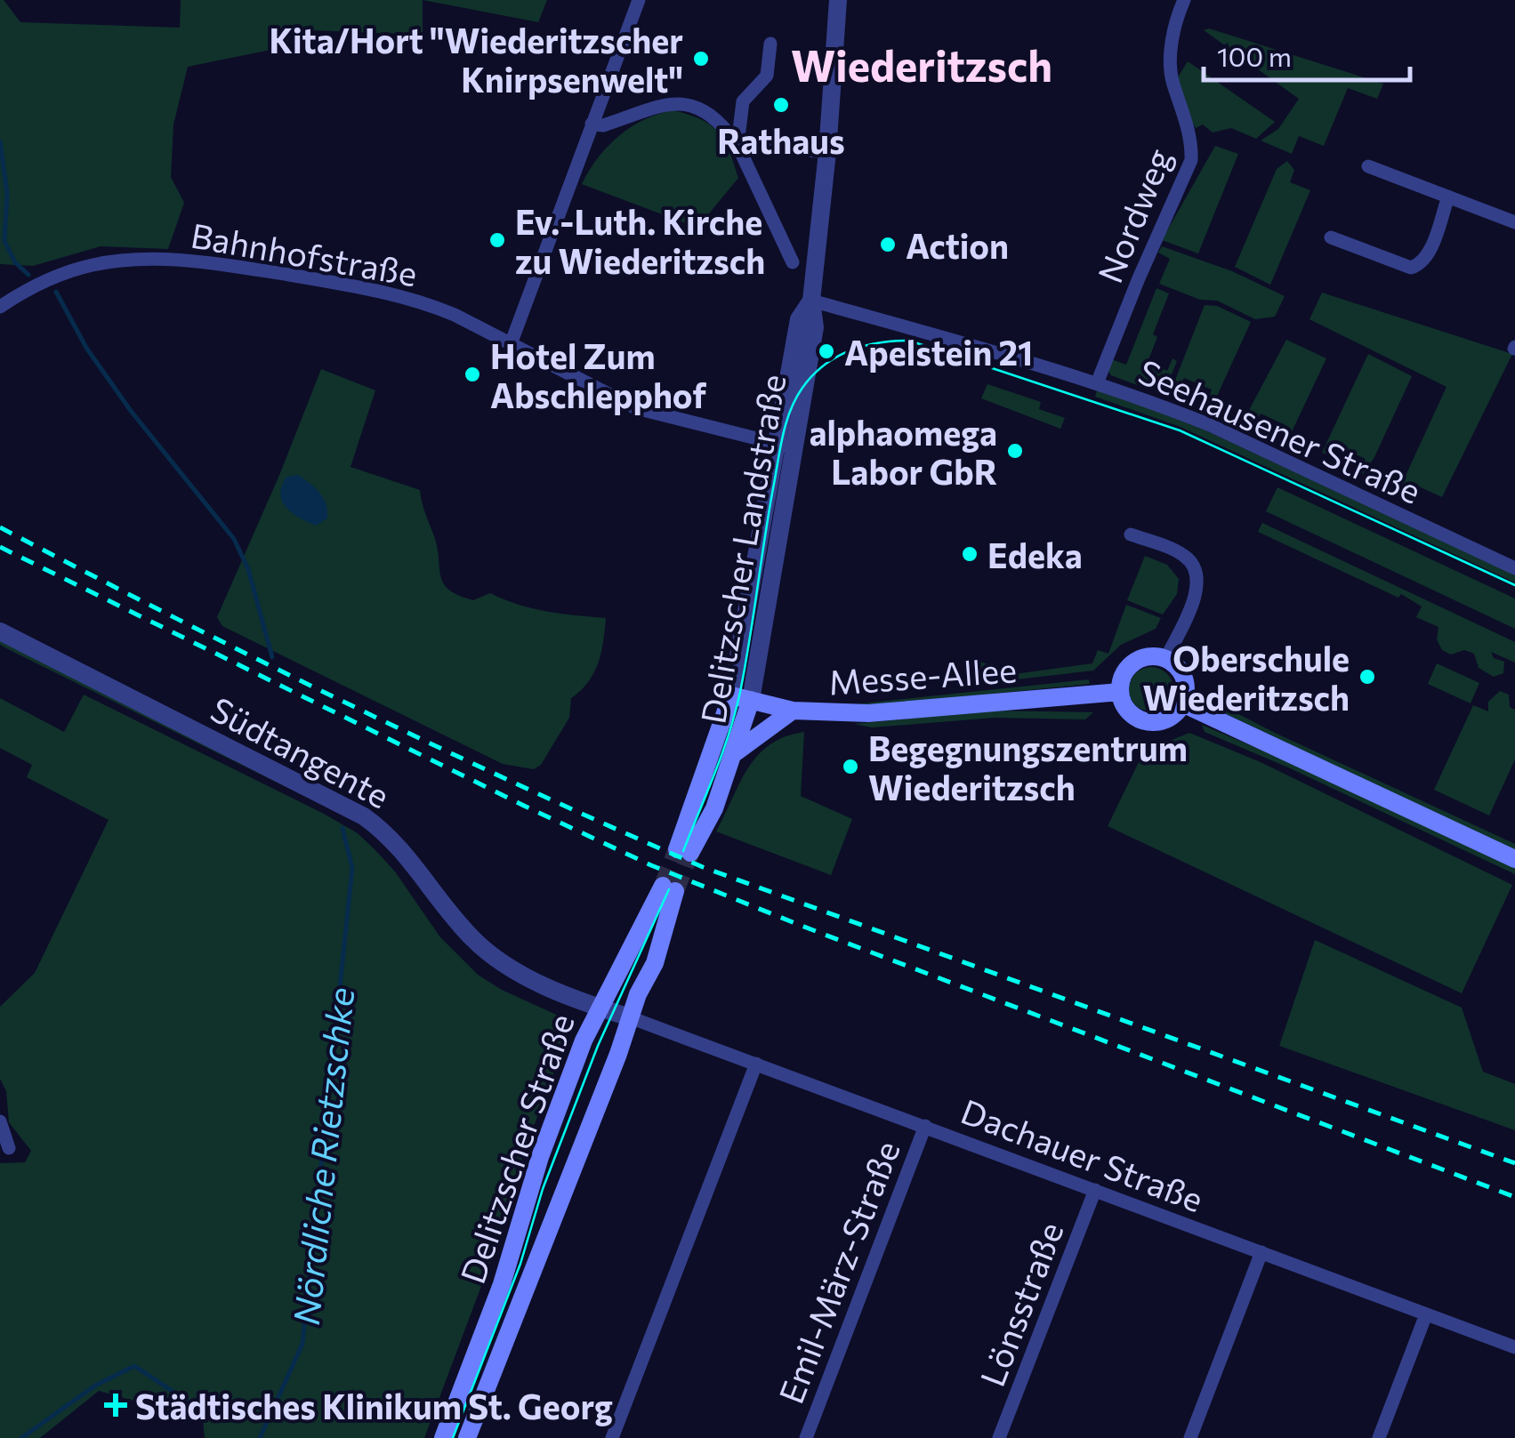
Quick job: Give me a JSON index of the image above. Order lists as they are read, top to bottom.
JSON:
{
  "streets": {
    "main road": ["Delitzscher Landstraße", "Messe-Allee", "Delitzscher Straße"],
    "street": [
      "Nordweg",
      "Bahnhofstraße",
      "Seehausener Straße",
      "Südtangente",
      "Dachauer Straße",
      "Emil-März-Straße",
      "Lönsstraße"
    ]
  },
  "crossings": [
    ["Nordweg", "Seehausener Straße"],
    ["Bahnhofstraße", "Delitzscher Landstraße"],
    ["Seehausener Straße", "Delitzscher Landstraße"],
    ["Delitzscher Landstraße", "Messe-Allee"],
    ["Südtangente", "Delitzscher Straße"],
    ["Südtangente", "Dachauer Straße"],
    ["Delitzscher Straße", "Dachauer Straße"],
    ["Dachauer Straße", "Emil-März-Straße"],
    ["Dachauer Straße", "Lönsstraße"]
  ],
  "districts": ["Wiederitzsch"],
  "water": ["Nördliche Rietzschke"],
  "places": {
    "other": [
      "Kita/Hort \"Wiederitzscher Knirpsenwelt\"",
      "Rathaus",
      "Ev.-Luth. Kirche zu Wiederitzsch",
      "Action",
      "Apelstein 21",
      "Hotel Zum Abschlepphof",
      "alphaomega Labor GbR",
      "Edeka",
      "Oberschule Wiederitzsch",
      "Begegnungszentrum Wiederitzsch"
    ],
    "health": ["Städtisches Klinikum St. Georg"]
  },
  "scale_bar": "100 m"
}
